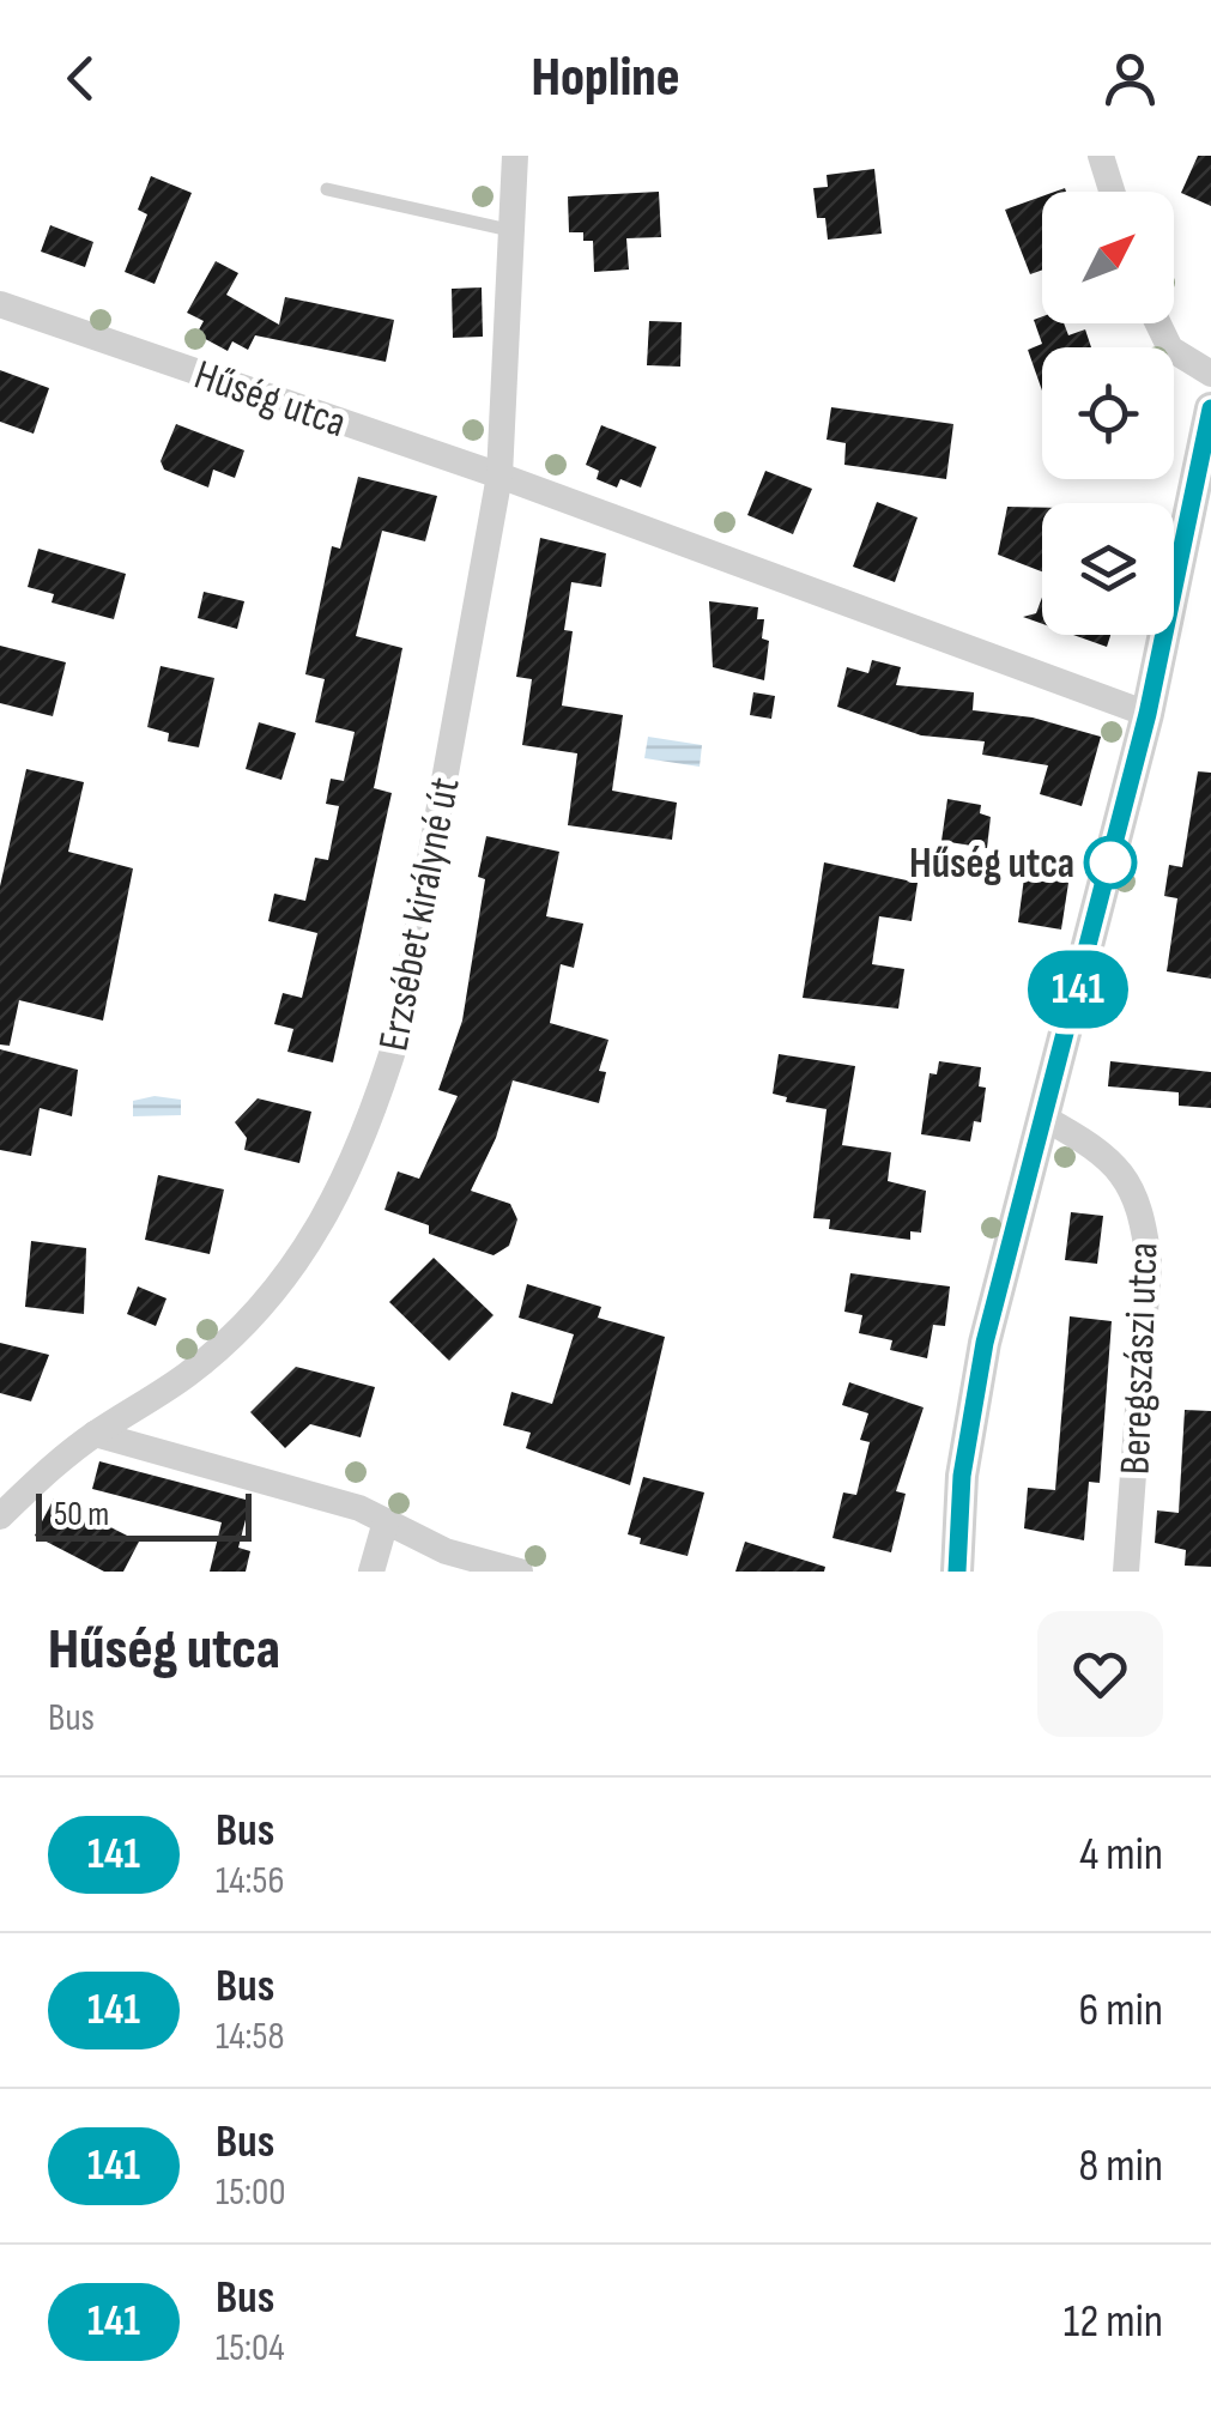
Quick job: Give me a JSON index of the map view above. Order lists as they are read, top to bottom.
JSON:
{
  "streets": {
    "street": ["Hűség utca", "Erzsébet királyné út", "Beregszászi utca"]
  },
  "crossings": [
    ["Hűség utca", "Erzsébet királyné út"]
  ],
  "places": ["Hűség utca"],
  "lines": ["bus line 141"],
  "scale_bar": "50 m",
  "north": "top right",
  "page": {
    "header": "Hopline",
    "on_map": "141",
    "scale": "50 m",
    "heading": ["Hűség utca", "Bus"],
    "list": [
      {
        "mark": "141",
        "name": "Bus",
        "note": "14:56",
        "value": "4 min"
      },
      {
        "mark": "141",
        "name": "Bus",
        "note": "14:58",
        "value": "6 min"
      },
      {
        "mark": "141",
        "name": "Bus",
        "note": "15:00",
        "value": "8 min"
      },
      {
        "mark": "141",
        "name": "Bus",
        "note": "15:04",
        "value": "12 min"
      }
    ]
  }
}
